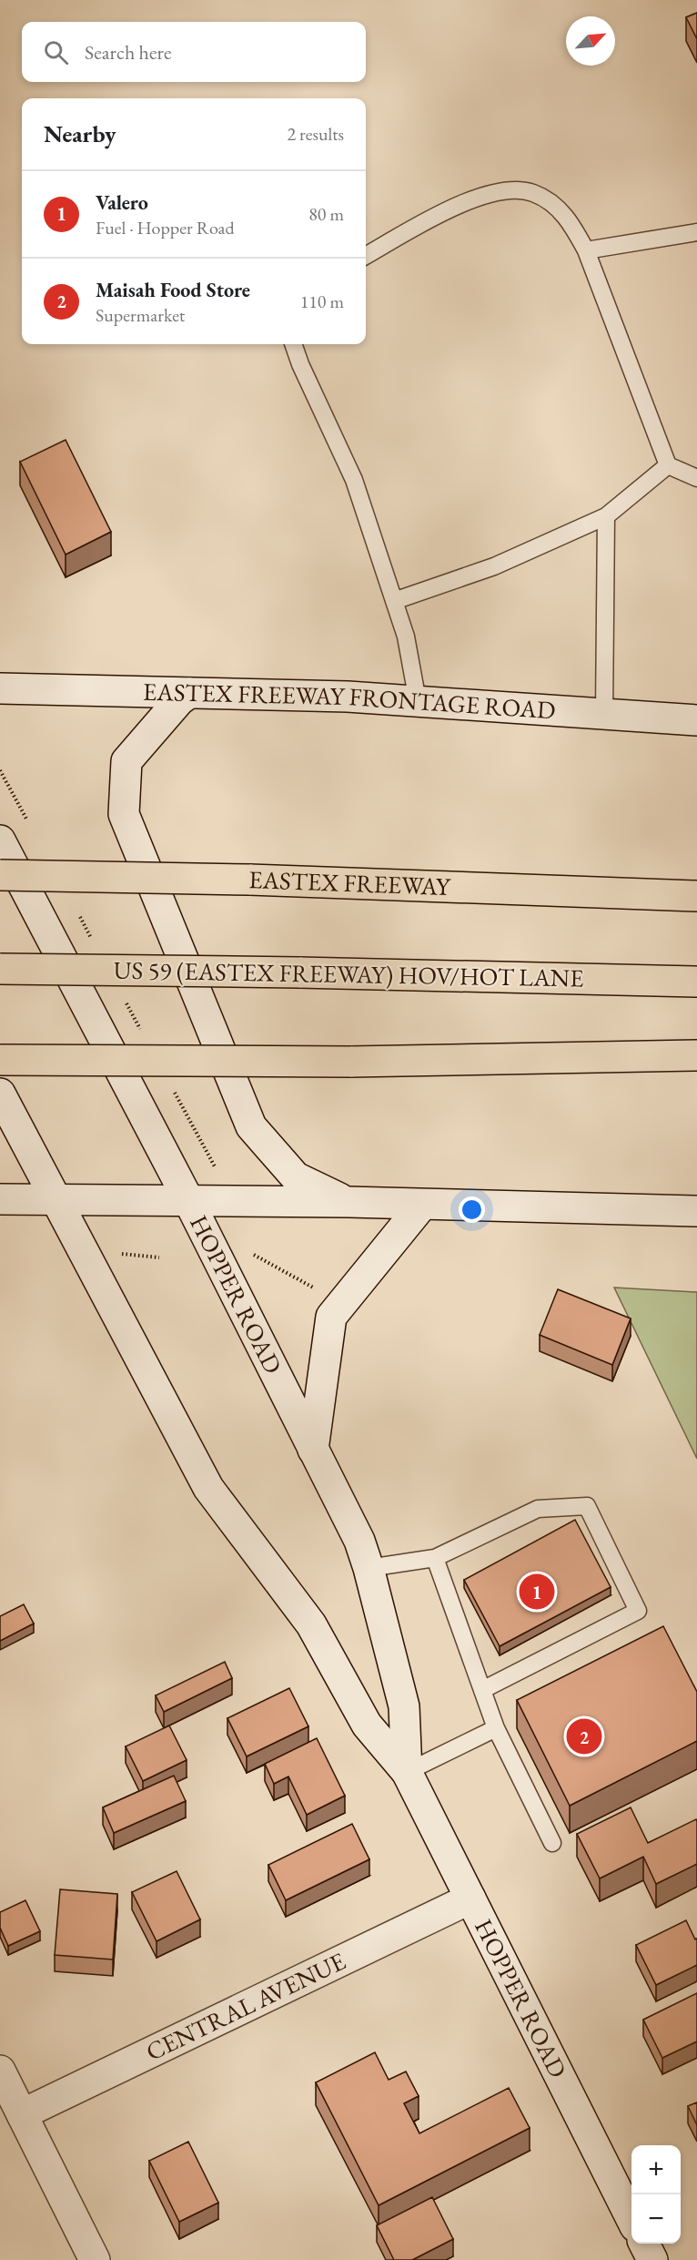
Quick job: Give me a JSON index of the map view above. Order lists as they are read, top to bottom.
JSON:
{
  "streets": {
    "highway": ["EASTEX FREEWAY", "US 59 (EASTEX FREEWAY) HOV/HOT LANE"],
    "main road": ["EASTEX FREEWAY FRONTAGE ROAD", "HOPPER ROAD", "CENTRAL AVENUE"]
  },
  "crossings": [
    ["HOPPER ROAD", "CENTRAL AVENUE"]
  ],
  "north": "top right",
  "page": {
    "search": "Search here",
    "heading": ["Nearby", "2 results"],
    "list": [
      {
        "mark": "1",
        "name": "Valero",
        "note": "Fuel · Hopper Road",
        "value": "80 m"
      },
      {
        "mark": "2",
        "name": "Maisah Food Store",
        "note": "Supermarket",
        "value": "110 m"
      }
    ],
    "pins": ["1", "2"],
    "map_buttons": ["+", "−"]
  }
}
